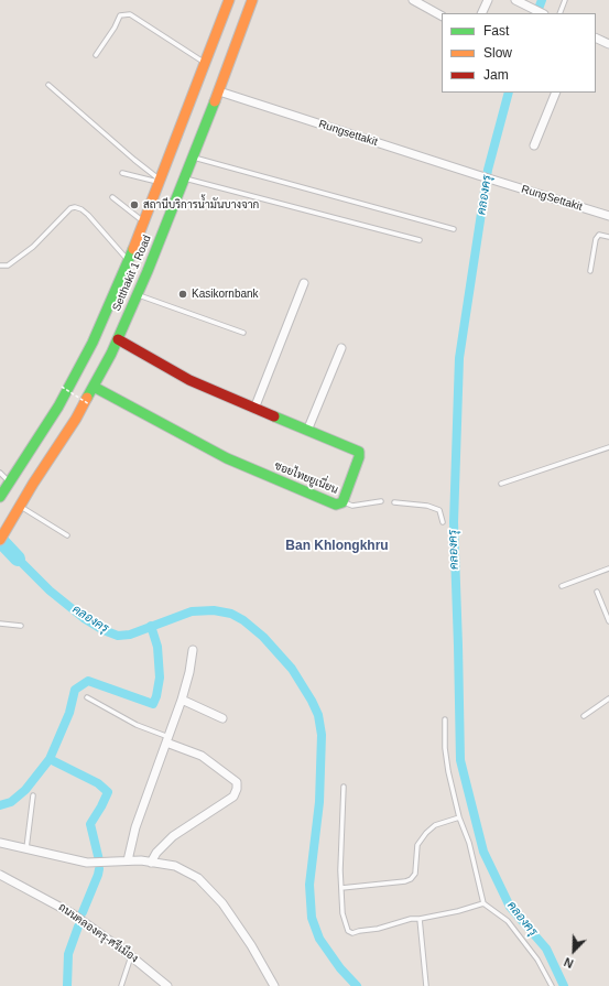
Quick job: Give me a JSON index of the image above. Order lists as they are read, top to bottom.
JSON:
{
  "streets": {
    "main road": ["Setthakit 1 Road", "ซอยไทยยูเนี่ยน"],
    "street": ["Rungsettakit", "RungSettakit", "ถนนคลองครุ-ศรีเมือง"]
  },
  "crossings": [
    ["Rungsettakit", "RungSettakit"],
    ["Rungsettakit", "Setthakit 1 Road"],
    ["Setthakit 1 Road", "ซอยไทยยูเนี่ยน"]
  ],
  "districts": ["Ban Khlongkhru"],
  "water": ["คลองครุ"],
  "places": ["สถานีบริการน้ำมันบางจาก", "Kasikornbank"],
  "legend": ["Fast", "Slow", "Jam"],
  "north": "bottom left"
}
